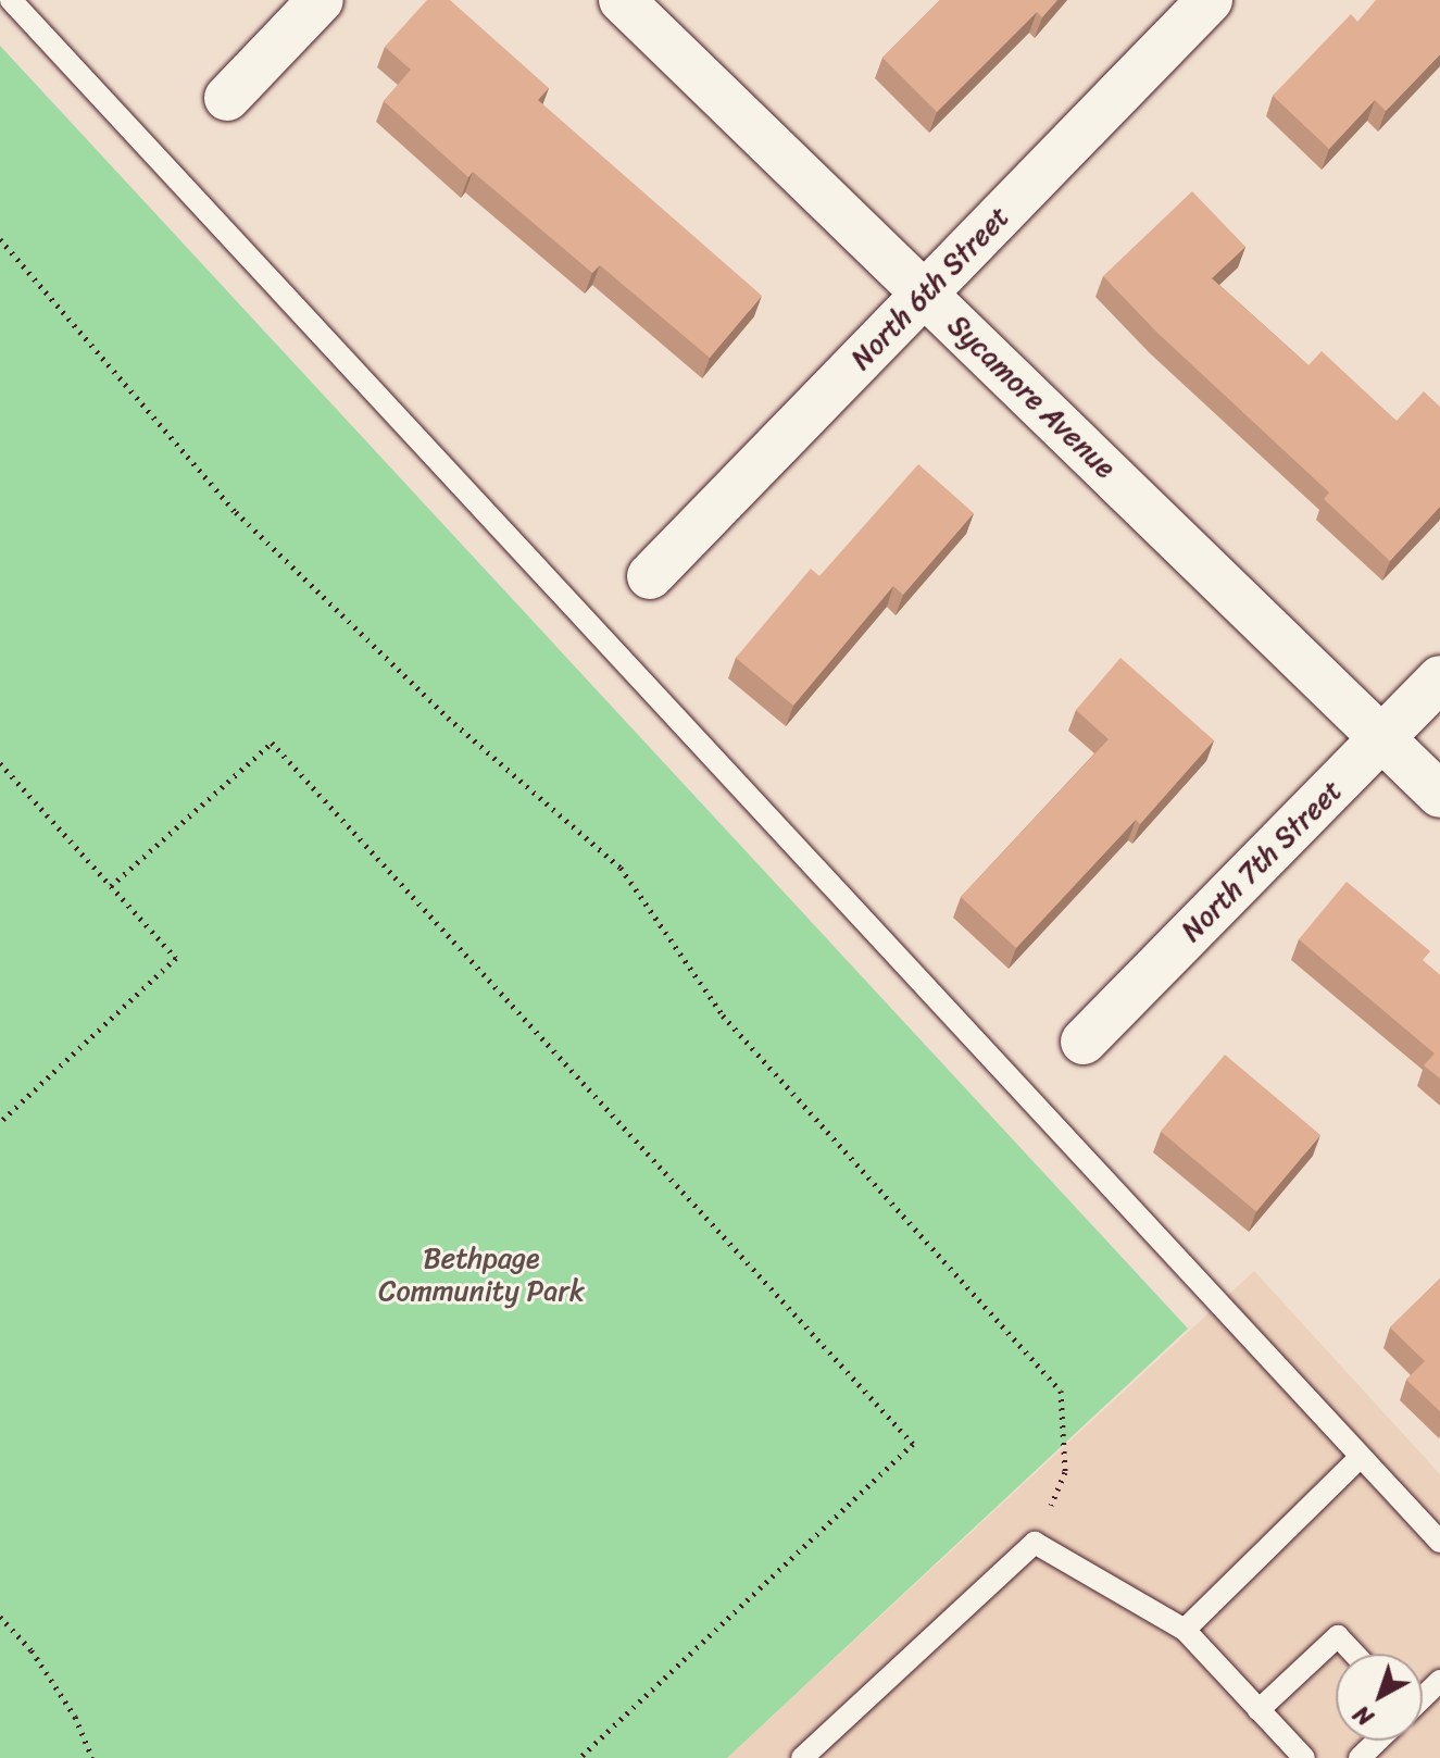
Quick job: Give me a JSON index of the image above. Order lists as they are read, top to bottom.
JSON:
{
  "streets": {
    "street": ["North 6th Street", "Sycamore Avenue", "North 7th Street"]
  },
  "crossings": [
    ["North 6th Street", "Sycamore Avenue"],
    ["Sycamore Avenue", "North 7th Street"]
  ],
  "parks": ["Bethpage Community Park"],
  "north": "bottom left"
}
